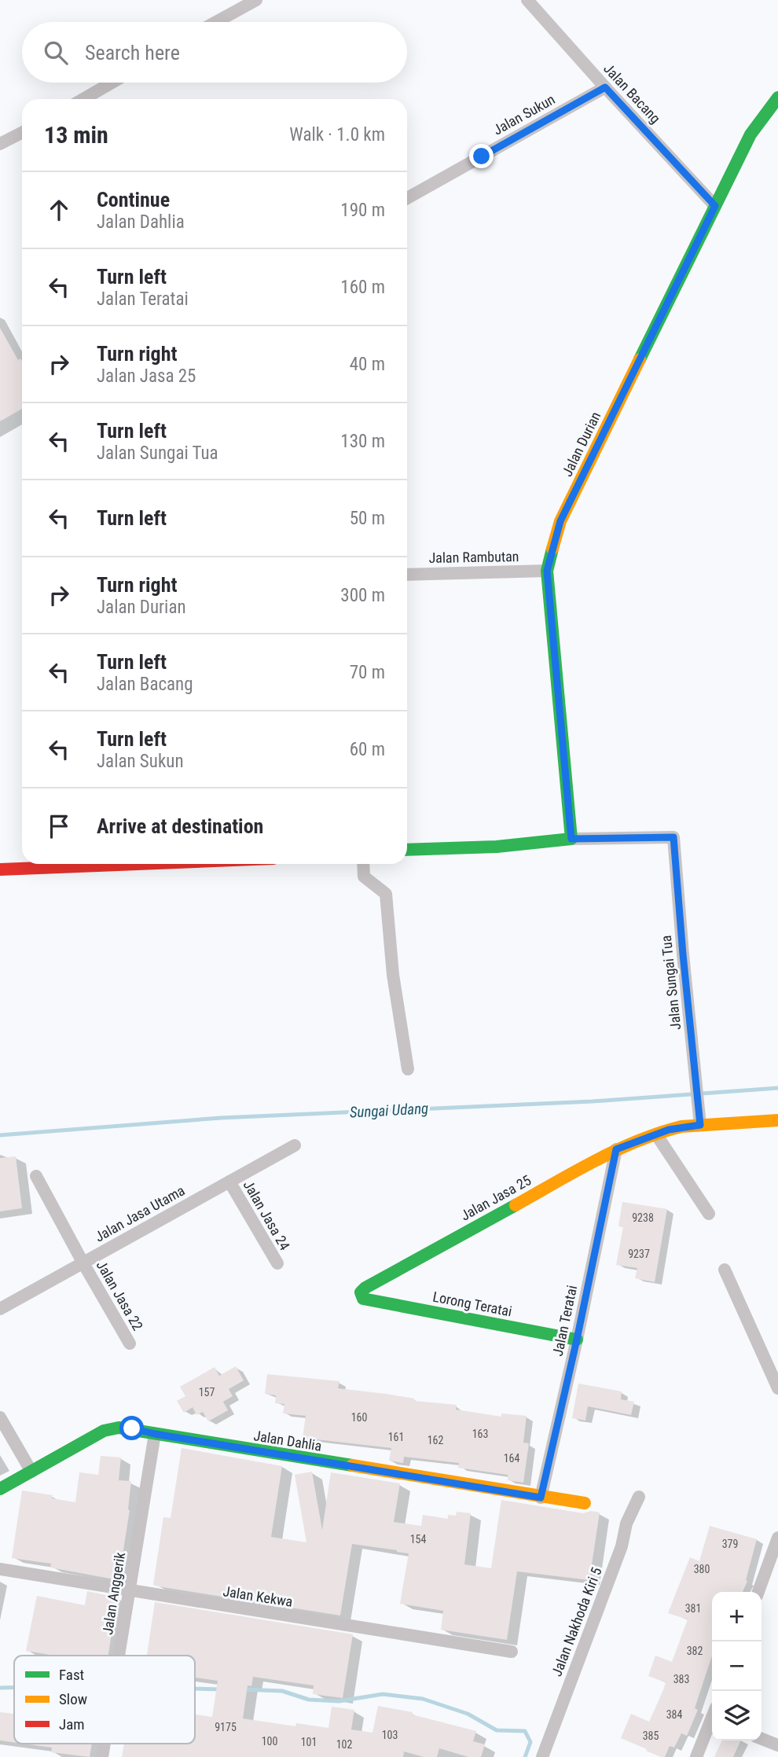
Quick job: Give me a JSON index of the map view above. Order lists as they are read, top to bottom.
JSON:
{
  "streets": {
    "street": [
      "Jalan Bacang",
      "Jalan Sukun",
      "Jalan Durian",
      "Jalan Rambutan",
      "Jalan Sungai Tua",
      "Jalan Jasa 25",
      "Jalan Jasa Utama",
      "Jalan Jasa 24",
      "Jalan Jasa 22",
      "Lorong Teratai",
      "Jalan Teratai",
      "Jalan Dahlia",
      "Jalan Anggerik",
      "Jalan Kekwa",
      "Jalan Nakhoda Kiri 5"
    ]
  },
  "crossings": [
    ["Jalan Bacang", "Jalan Sukun"],
    ["Jalan Bacang", "Jalan Durian"],
    ["Jalan Durian", "Jalan Rambutan"],
    ["Jalan Durian", "Jalan Sungai Tua"],
    ["Jalan Sungai Tua", "Jalan Jasa 25"],
    ["Jalan Jasa 25", "Lorong Teratai"],
    ["Jalan Jasa 25", "Jalan Teratai"],
    ["Jalan Jasa Utama", "Jalan Jasa 24"],
    ["Jalan Jasa Utama", "Jalan Jasa 22"],
    ["Lorong Teratai", "Jalan Teratai"],
    ["Jalan Teratai", "Jalan Dahlia"],
    ["Jalan Dahlia", "Jalan Anggerik"],
    ["Jalan Anggerik", "Jalan Kekwa"]
  ],
  "water": ["Sungai Udang"],
  "house_numbers": [
    "9238",
    "9237",
    "157",
    "160",
    "163",
    "161",
    "162",
    "164",
    "154",
    "379",
    "380",
    "381",
    "382",
    "383",
    "384",
    "9175",
    "103",
    "385",
    "100",
    "101",
    "102"
  ],
  "legend": ["Fast", "Slow", "Jam"],
  "page": {
    "search": "Search here",
    "heading": ["13 min", "Walk · 1.0 km"],
    "list": [
      ["Continue", "Jalan Dahlia", "190 m"],
      ["Turn left", "Jalan Teratai", "160 m"],
      ["Turn right", "Jalan Jasa 25", "40 m"],
      ["Turn left", "Jalan Sungai Tua", "130 m"],
      ["Turn left", "50 m"],
      ["Turn right", "Jalan Durian", "300 m"],
      ["Turn left", "Jalan Bacang", "70 m"],
      ["Turn left", "Jalan Sukun", "60 m"],
      "Arrive at destination"
    ],
    "map_buttons": ["+", "−"]
  }
}
